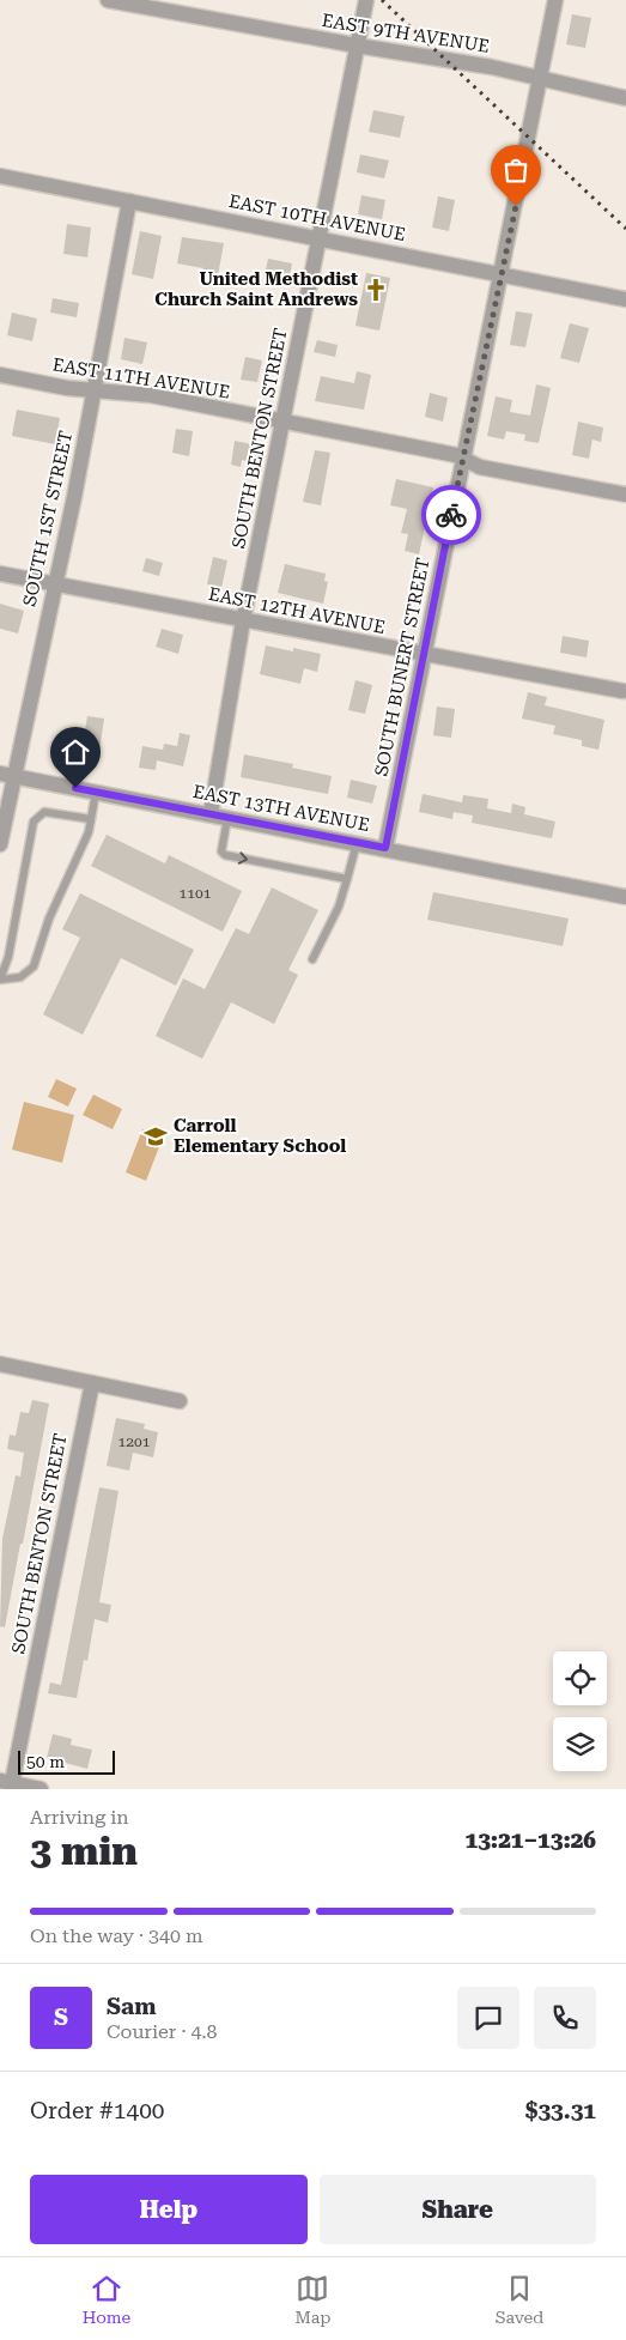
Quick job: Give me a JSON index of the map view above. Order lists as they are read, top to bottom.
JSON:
{
  "streets": {
    "street": [
      "EAST 9TH AVENUE",
      "EAST 10TH AVENUE",
      "EAST 11TH AVENUE",
      "SOUTH BENTON STREET",
      "SOUTH 1ST STREET",
      "EAST 12TH AVENUE",
      "SOUTH BUNERT STREET",
      "EAST 13TH AVENUE"
    ]
  },
  "crossings": [
    ["EAST 9TH AVENUE", "SOUTH BENTON STREET"],
    ["EAST 9TH AVENUE", "SOUTH BUNERT STREET"],
    ["EAST 10TH AVENUE", "SOUTH BENTON STREET"],
    ["EAST 10TH AVENUE", "SOUTH 1ST STREET"],
    ["EAST 10TH AVENUE", "SOUTH BUNERT STREET"],
    ["EAST 11TH AVENUE", "SOUTH BENTON STREET"],
    ["EAST 11TH AVENUE", "SOUTH 1ST STREET"],
    ["EAST 11TH AVENUE", "SOUTH BUNERT STREET"],
    ["SOUTH BENTON STREET", "EAST 12TH AVENUE"],
    ["SOUTH BENTON STREET", "EAST 13TH AVENUE"],
    ["SOUTH 1ST STREET", "EAST 12TH AVENUE"],
    ["SOUTH 1ST STREET", "EAST 13TH AVENUE"],
    ["EAST 12TH AVENUE", "SOUTH BUNERT STREET"],
    ["SOUTH BUNERT STREET", "EAST 13TH AVENUE"]
  ],
  "places": {
    "church": ["United Methodist Church Saint Andrews"],
    "school or university": ["Carroll Elementary School"]
  },
  "house_numbers": ["1101", "1201"],
  "scale_bar": "50 m",
  "page": {
    "scale": "50 m",
    "heading": ["3 min", "Arriving in", "13:21–13:26"],
    "panel": [
      "Sam",
      "Courier · 4.8",
      "Order #1400",
      "$33.31"
    ],
    "bar": "On the way · 340 m",
    "round": "S",
    "buttons": ["Help", "Share"],
    "tabs": ["Home", "Map", "Saved"]
  }
}
